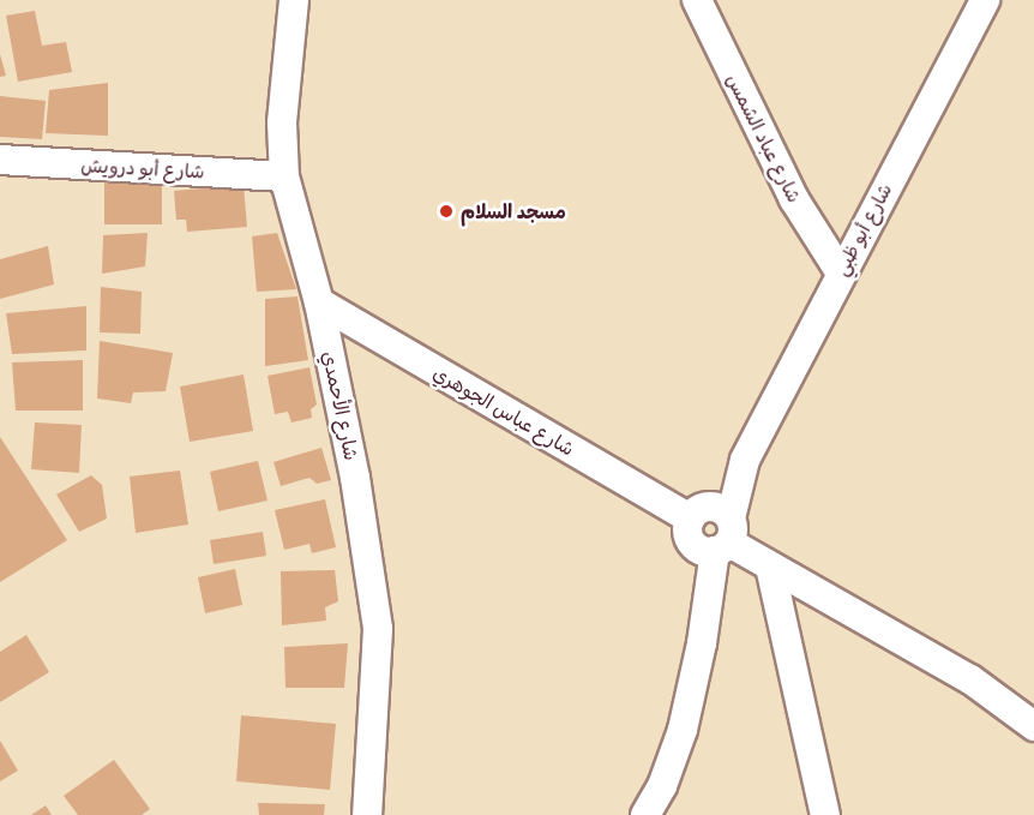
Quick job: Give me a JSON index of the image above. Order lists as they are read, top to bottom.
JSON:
{
  "streets": {
    "street": [
      "شارع عباد الشمس",
      "شارع أبو درويش",
      "شارع أبو ظبي",
      "شارع الأحمدي",
      "شارع عباس الجوهري"
    ]
  },
  "crossings": [
    ["شارع عباد الشمس", "شارع أبو ظبي"],
    ["شارع أبو درويش", "شارع الأحمدي"],
    ["شارع أبو ظبي", "شارع عباس الجوهري"],
    ["شارع الأحمدي", "شارع عباس الجوهري"]
  ],
  "places": ["مسجد السلام"]
}
